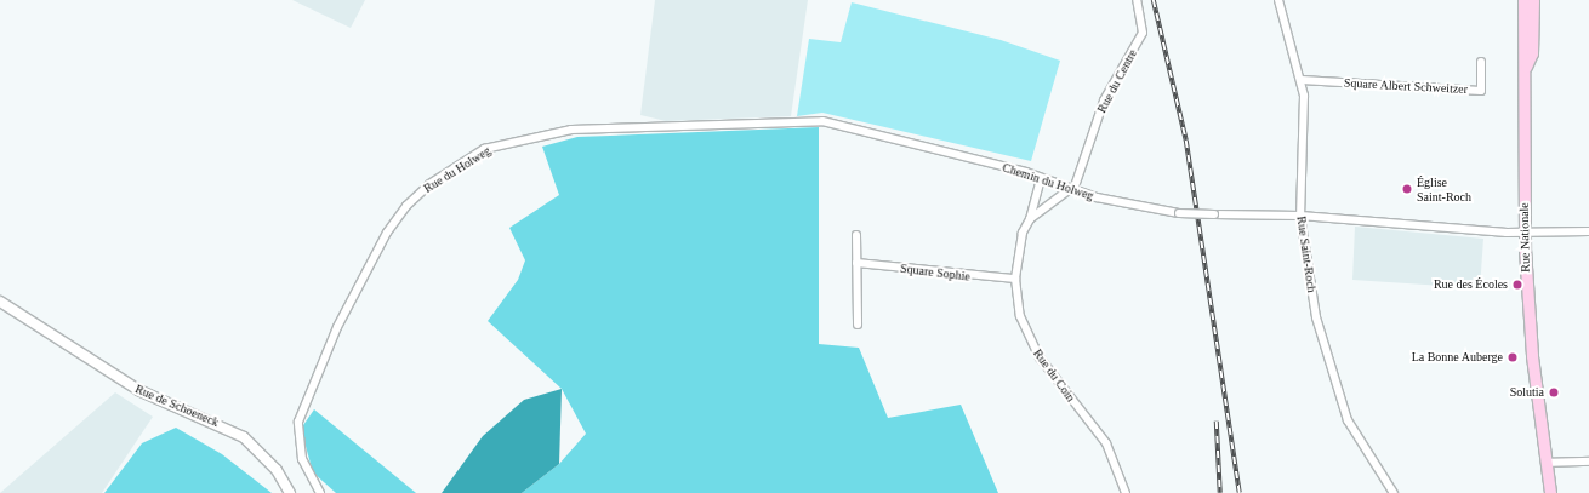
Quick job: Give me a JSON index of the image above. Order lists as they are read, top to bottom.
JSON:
{
  "streets": {
    "main road": ["Rue Nationale", "Rue de Schoeneck"],
    "street": [
      "Rue du Centre",
      "Square Albert Schweitzer",
      "Rue du Holweg",
      "Chemin du Holweg",
      "Rue Saint-Roch",
      "Square Sophie",
      "Rue du Coin"
    ]
  },
  "crossings": [
    ["Rue du Centre", "Chemin du Holweg"],
    ["Square Albert Schweitzer", "Rue Saint-Roch"],
    ["Rue du Holweg", "Chemin du Holweg"],
    ["Chemin du Holweg", "Rue Saint-Roch"],
    ["Chemin du Holweg", "Rue du Coin"],
    ["Square Sophie", "Rue du Coin"]
  ],
  "places": [
    "Église Saint-Roch",
    "Rue des Écoles",
    "La Bonne Auberge",
    "Solutia"
  ]
}
